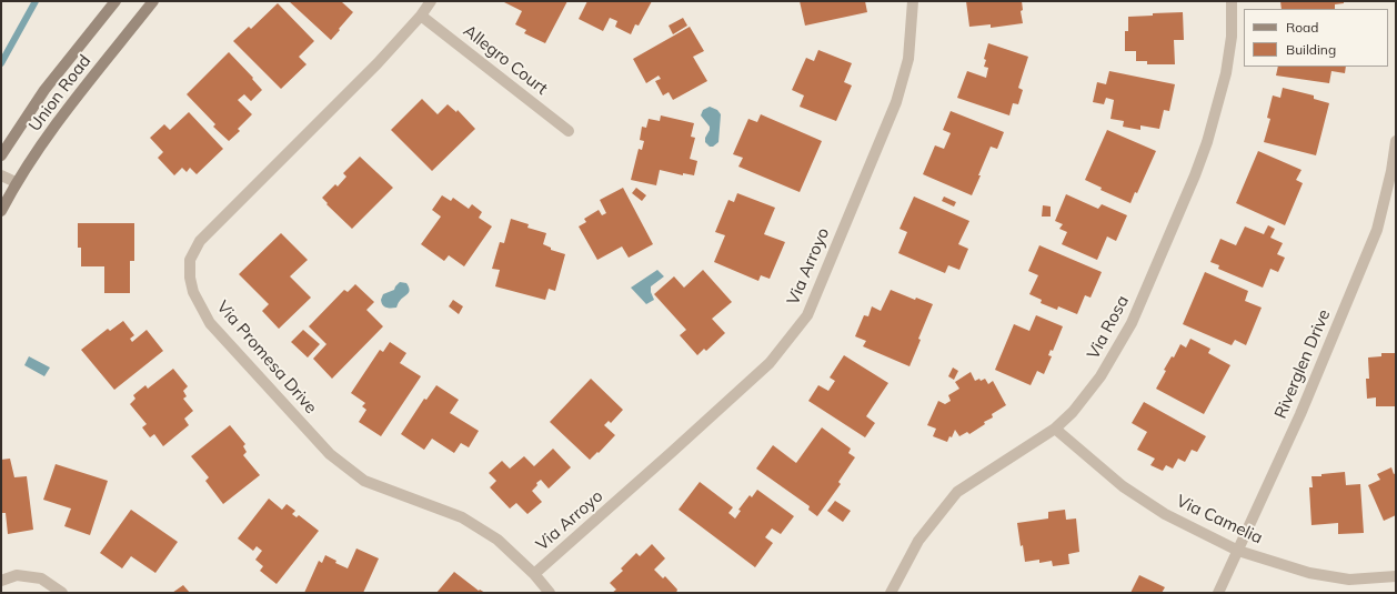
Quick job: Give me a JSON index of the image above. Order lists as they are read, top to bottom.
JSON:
{
  "streets": {
    "main road": ["Union Road"],
    "street": [
      "Allegro Court",
      "Via Arroyo",
      "Via Rosa",
      "Via Promesa Drive",
      "Riverglen Drive",
      "Via Camelia"
    ]
  },
  "crossings": [
    ["Allegro Court", "Via Promesa Drive"],
    ["Via Arroyo", "Via Promesa Drive"],
    ["Via Rosa", "Via Camelia"],
    ["Riverglen Drive", "Via Camelia"]
  ],
  "legend": ["Road", "Building"]
}
